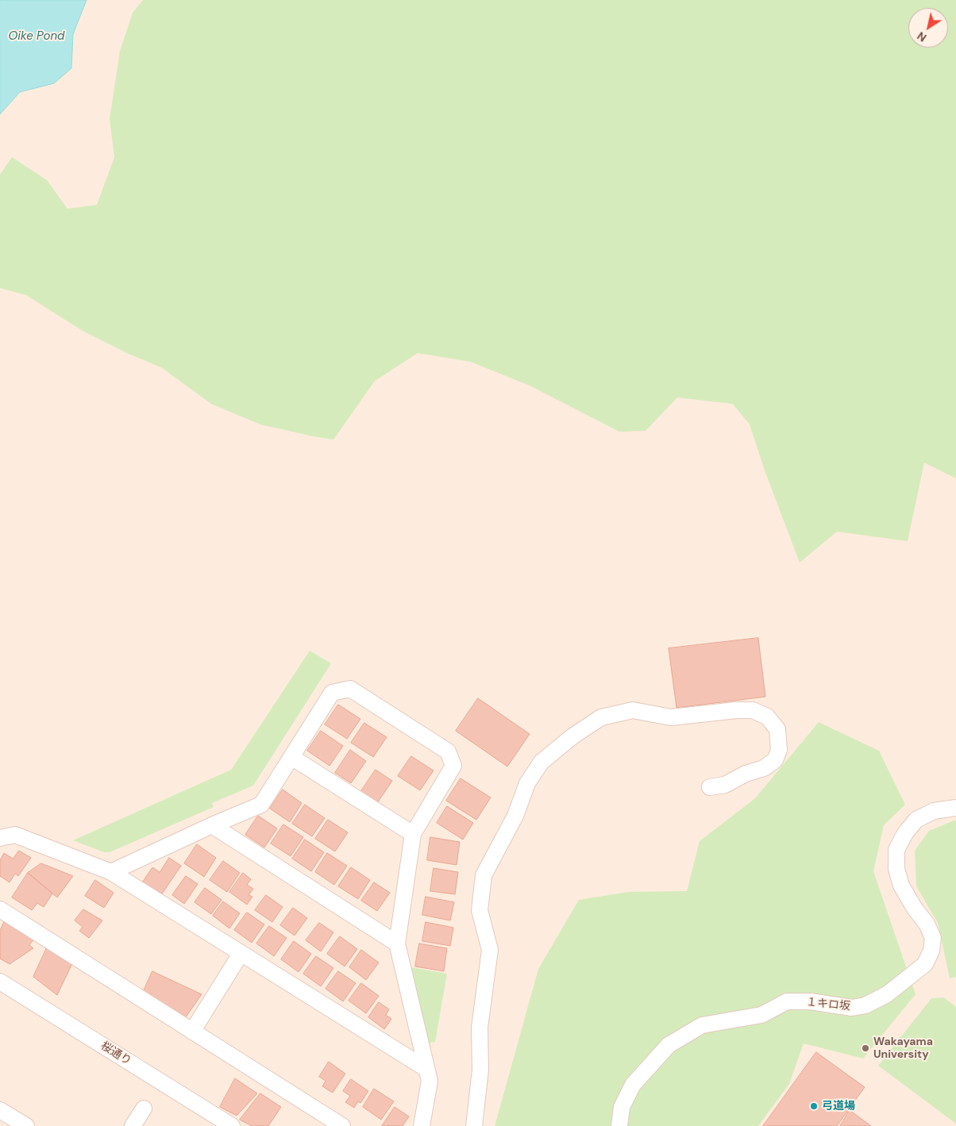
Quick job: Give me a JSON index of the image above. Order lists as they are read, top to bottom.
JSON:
{
  "streets": {
    "street": ["１キロ坂", "桜通り"]
  },
  "water": ["Oike Pond"],
  "places": ["Wakayama University", "弓道場"],
  "north": "bottom left"
}
